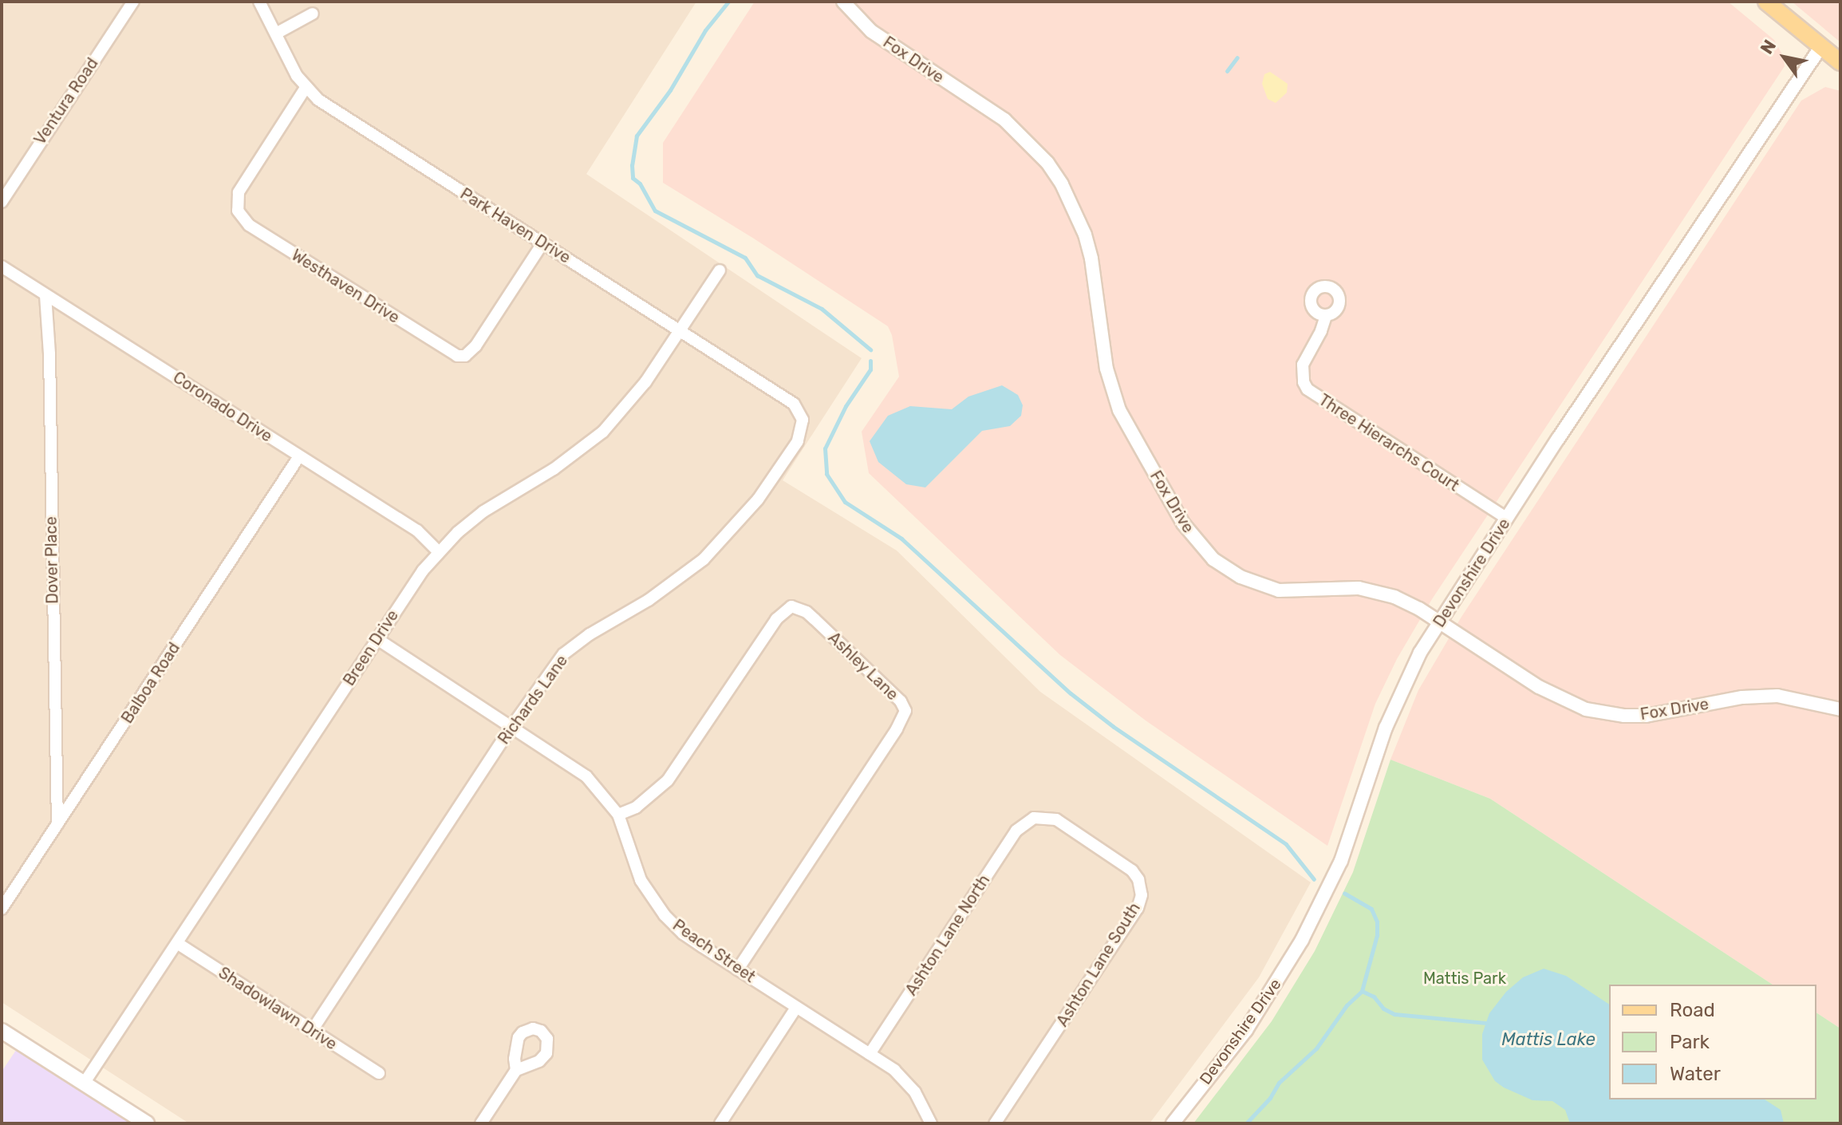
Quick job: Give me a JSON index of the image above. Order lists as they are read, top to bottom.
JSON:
{
  "streets": {
    "street": [
      "Fox Drive",
      "Ventura Road",
      "Park Haven Drive",
      "Westhaven Drive",
      "Coronado Drive",
      "Three Hierarchs Court",
      "Dover Place",
      "Devonshire Drive",
      "Breen Drive",
      "Ashley Lane",
      "Balboa Road",
      "Richards Lane",
      "Ashton Lane North",
      "Peach Street",
      "Ashton Lane South",
      "Shadowlawn Drive"
    ]
  },
  "crossings": [
    ["Fox Drive", "Devonshire Drive"],
    ["Park Haven Drive", "Westhaven Drive"],
    ["Park Haven Drive", "Breen Drive"],
    ["Park Haven Drive", "Richards Lane"],
    ["Coronado Drive", "Dover Place"],
    ["Coronado Drive", "Breen Drive"],
    ["Coronado Drive", "Balboa Road"],
    ["Three Hierarchs Court", "Devonshire Drive"],
    ["Dover Place", "Balboa Road"],
    ["Breen Drive", "Peach Street"],
    ["Breen Drive", "Shadowlawn Drive"],
    ["Ashley Lane", "Peach Street"],
    ["Richards Lane", "Peach Street"],
    ["Richards Lane", "Shadowlawn Drive"],
    ["Ashton Lane North", "Peach Street"],
    ["Ashton Lane North", "Ashton Lane South"]
  ],
  "water": ["Mattis Lake"],
  "parks": ["Mattis Park"],
  "legend": ["Road", "Park", "Water"],
  "north": "top left"
}
